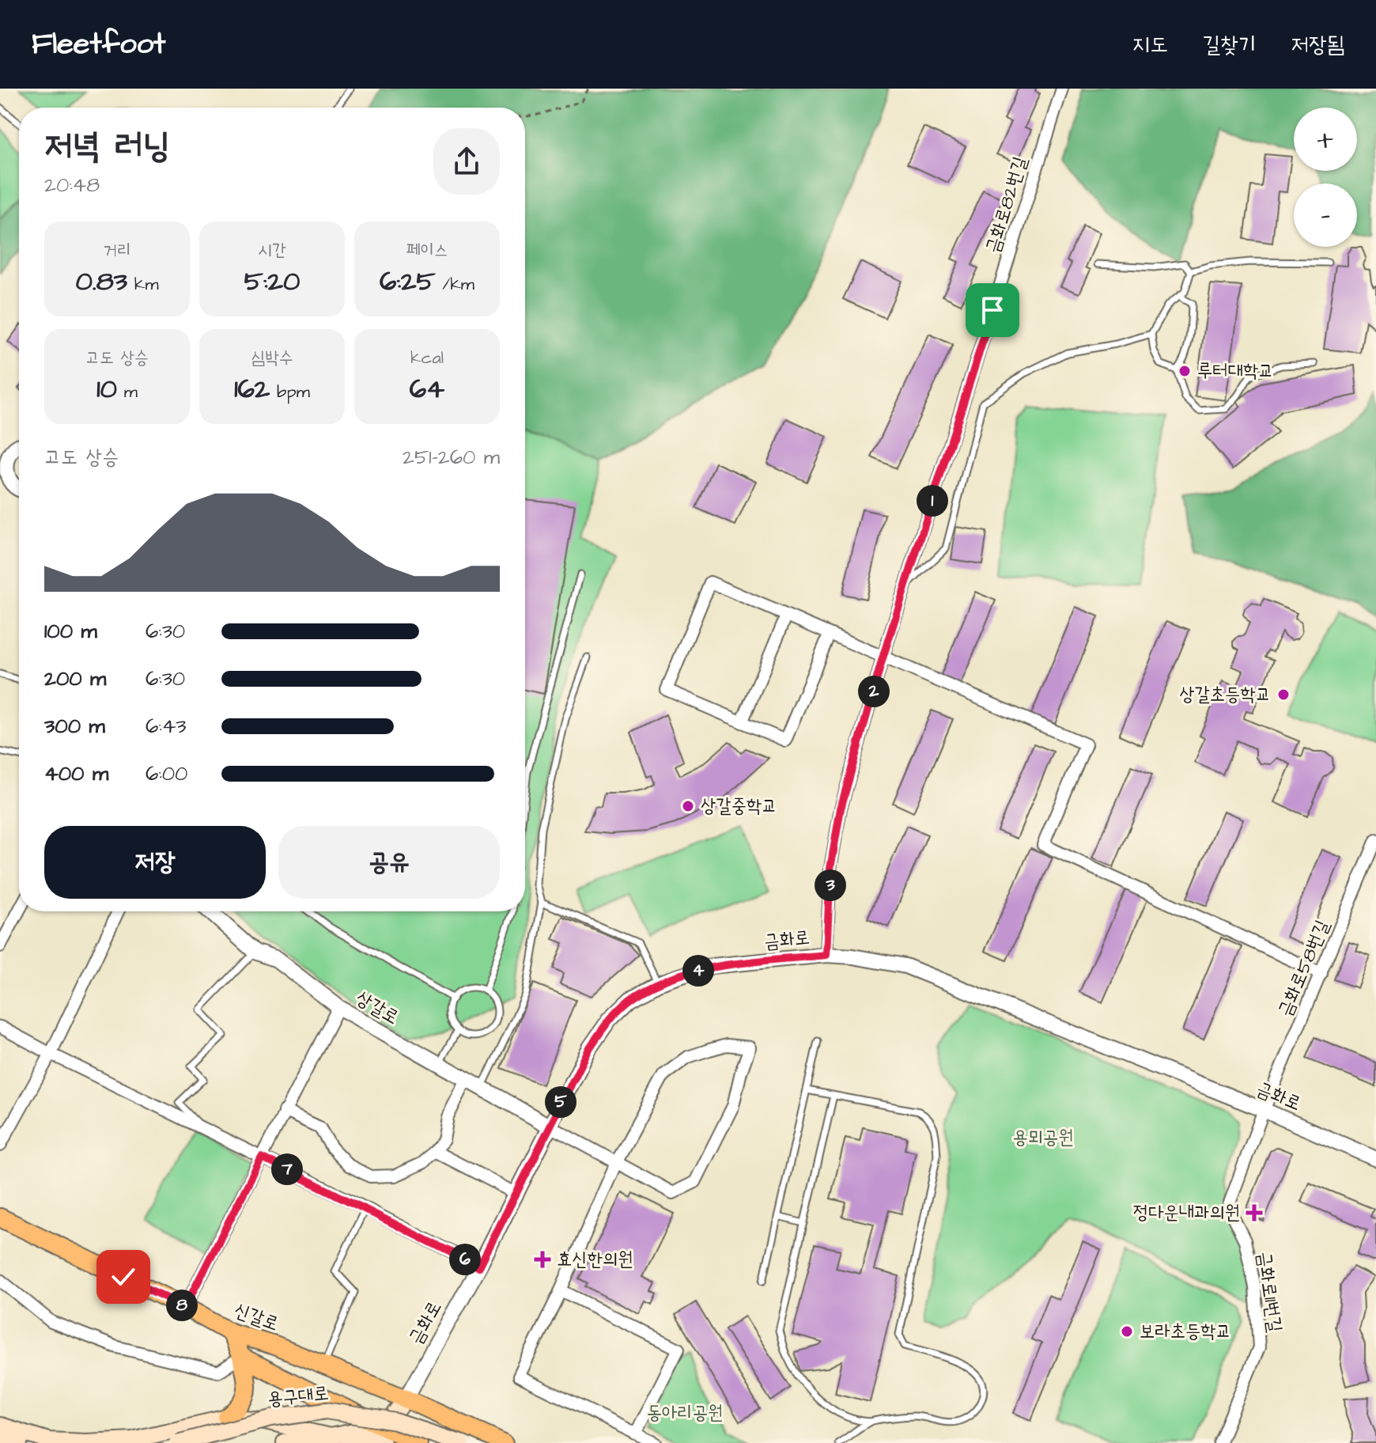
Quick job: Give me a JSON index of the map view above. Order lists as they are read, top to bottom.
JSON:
{
  "streets": {
    "main road": ["신갈로", "용구대로"],
    "street": [
      "금화로82번길",
      "금화로",
      "금화로58번길",
      "상갈로",
      "금화로11번길"
    ]
  },
  "crossings": [
    ["금화로82번길", "금화로"],
    ["금화로", "금화로58번길"],
    ["금화로", "상갈로"],
    ["금화로", "금화로11번길"],
    ["금화로", "신갈로"],
    ["금화로58번길", "금화로11번길"]
  ],
  "parks": ["용뫼공원", "동아리공원"],
  "places": {
    "other": [
      "루터대학교",
      "상갈초등학교",
      "상갈중학교",
      "보라초등학교"
    ],
    "health": ["정다운내과의원", "효신한의원"]
  },
  "page": {
    "header": "Fleetfoot",
    "nav": ["지도", "길찾기", "저장됨"],
    "map_buttons": ["+", "−"],
    "heading": ["저녁 러닝", "20:48"],
    "stats": [
      ["거리", "0.83 km"],
      ["시간", "5:20"],
      ["페이스", "6:25 /km"],
      ["고도 상승", "10 m"],
      ["심박수", "162 bpm"],
      ["kcal", "64"]
    ],
    "chart": ["고도 상승", "251–260 m"],
    "pins": [
      "1",
      "2",
      "3",
      "4",
      "5",
      "7",
      "6",
      "8"
    ],
    "list": [
      {
        "name": "100 m",
        "note": "6:30"
      },
      {
        "name": "200 m",
        "note": "6:30"
      },
      {
        "name": "300 m",
        "note": "6:43"
      },
      {
        "name": "400 m",
        "note": "6:00"
      }
    ],
    "buttons": ["저장", "공유"]
  }
}
